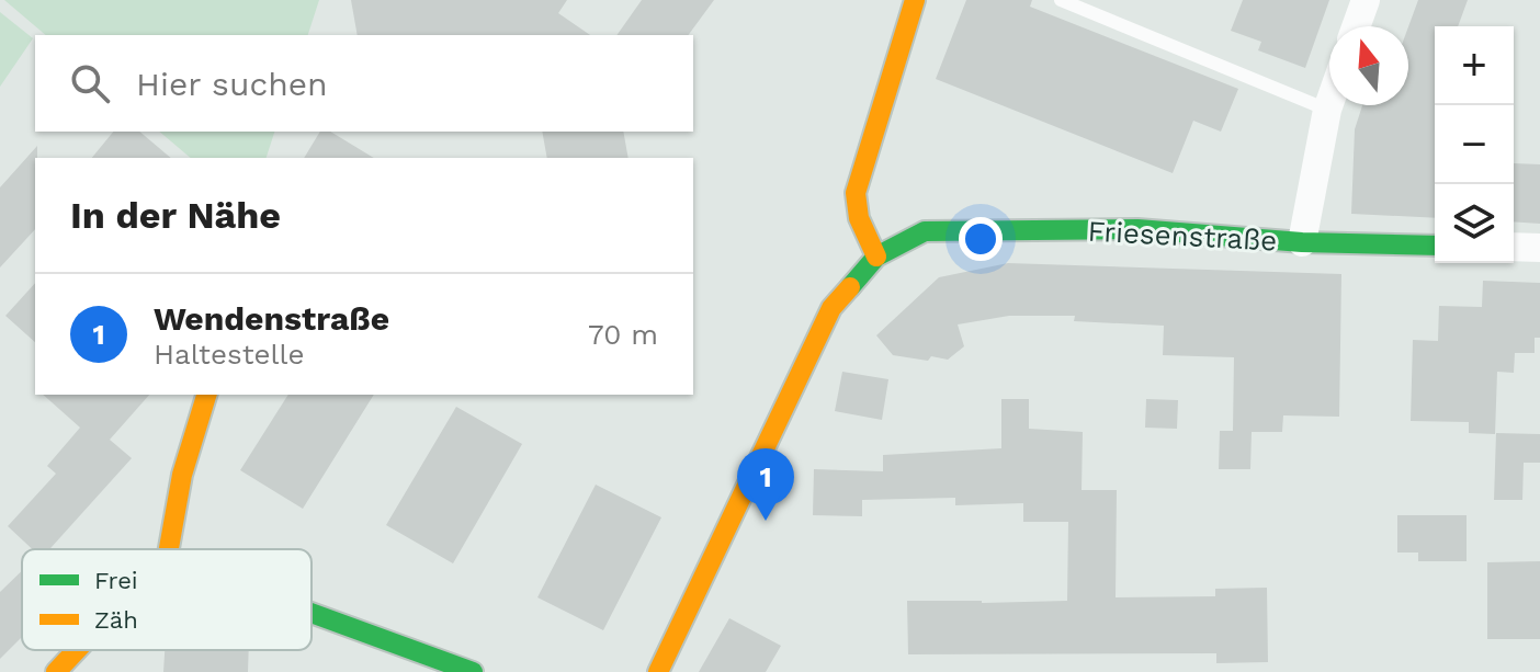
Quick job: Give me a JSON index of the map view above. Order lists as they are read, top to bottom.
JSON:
{
  "streets": {
    "street": ["Friesenstraße"]
  },
  "legend": ["Frei", "Zäh"],
  "north": "top",
  "page": {
    "map_buttons": ["+", "−"],
    "search": "Hier suchen",
    "heading": "In der Nähe",
    "list": [
      {
        "mark": "1",
        "name": "Wendenstraße",
        "note": "Haltestelle",
        "value": "70 m"
      }
    ],
    "pins": "1"
  }
}
